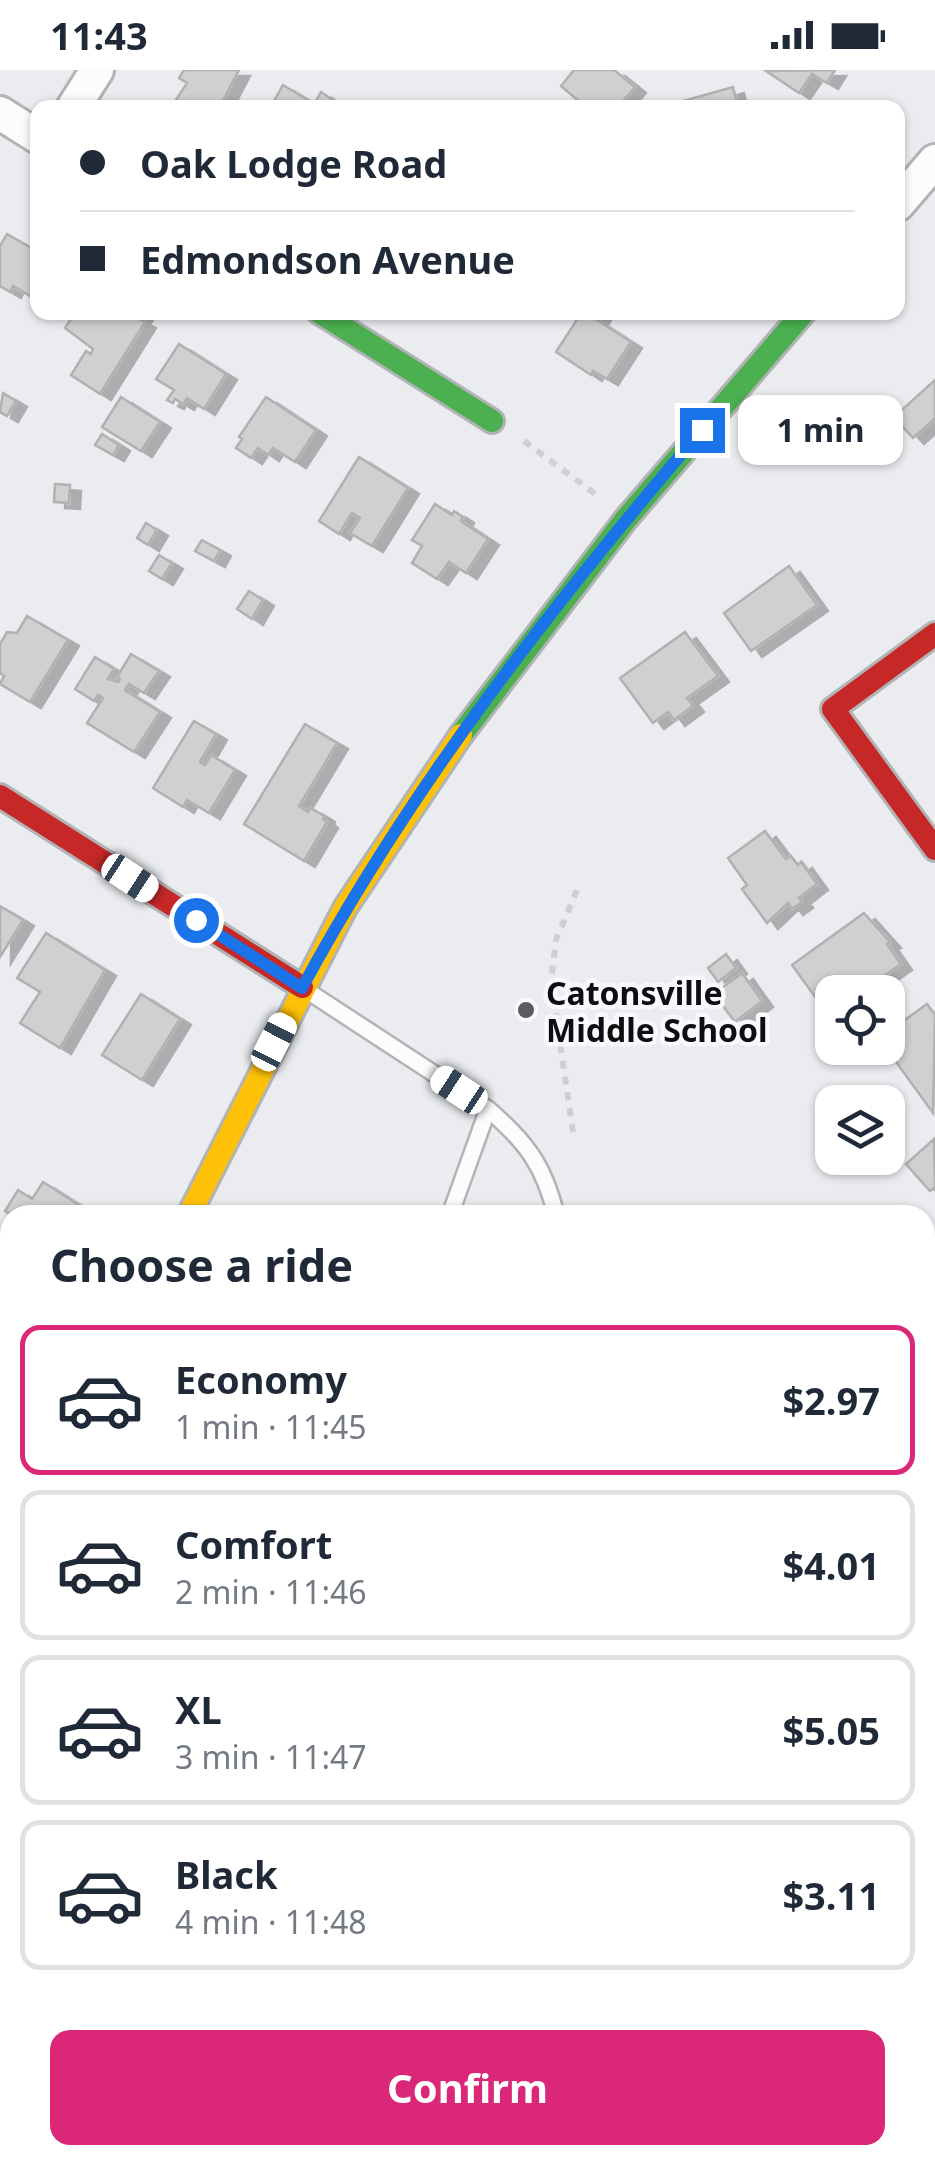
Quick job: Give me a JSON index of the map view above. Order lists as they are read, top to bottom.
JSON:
{
  "places": ["Catonsville Middle School"],
  "page": {
    "status": "11:43",
    "banner": ["Oak Lodge Road", "Edmondson Avenue"],
    "bubble": "1 min",
    "heading": "Choose a ride",
    "list": [
      {
        "name": "Economy",
        "note": "1 min · 11:45",
        "value": "$2.97"
      },
      {
        "name": "Comfort",
        "note": "2 min · 11:46",
        "value": "$4.01"
      },
      {
        "name": "XL",
        "note": "3 min · 11:47",
        "value": "$5.05"
      },
      {
        "name": "Black",
        "note": "4 min · 11:48",
        "value": "$3.11"
      }
    ],
    "buttons": "Confirm"
  }
}
